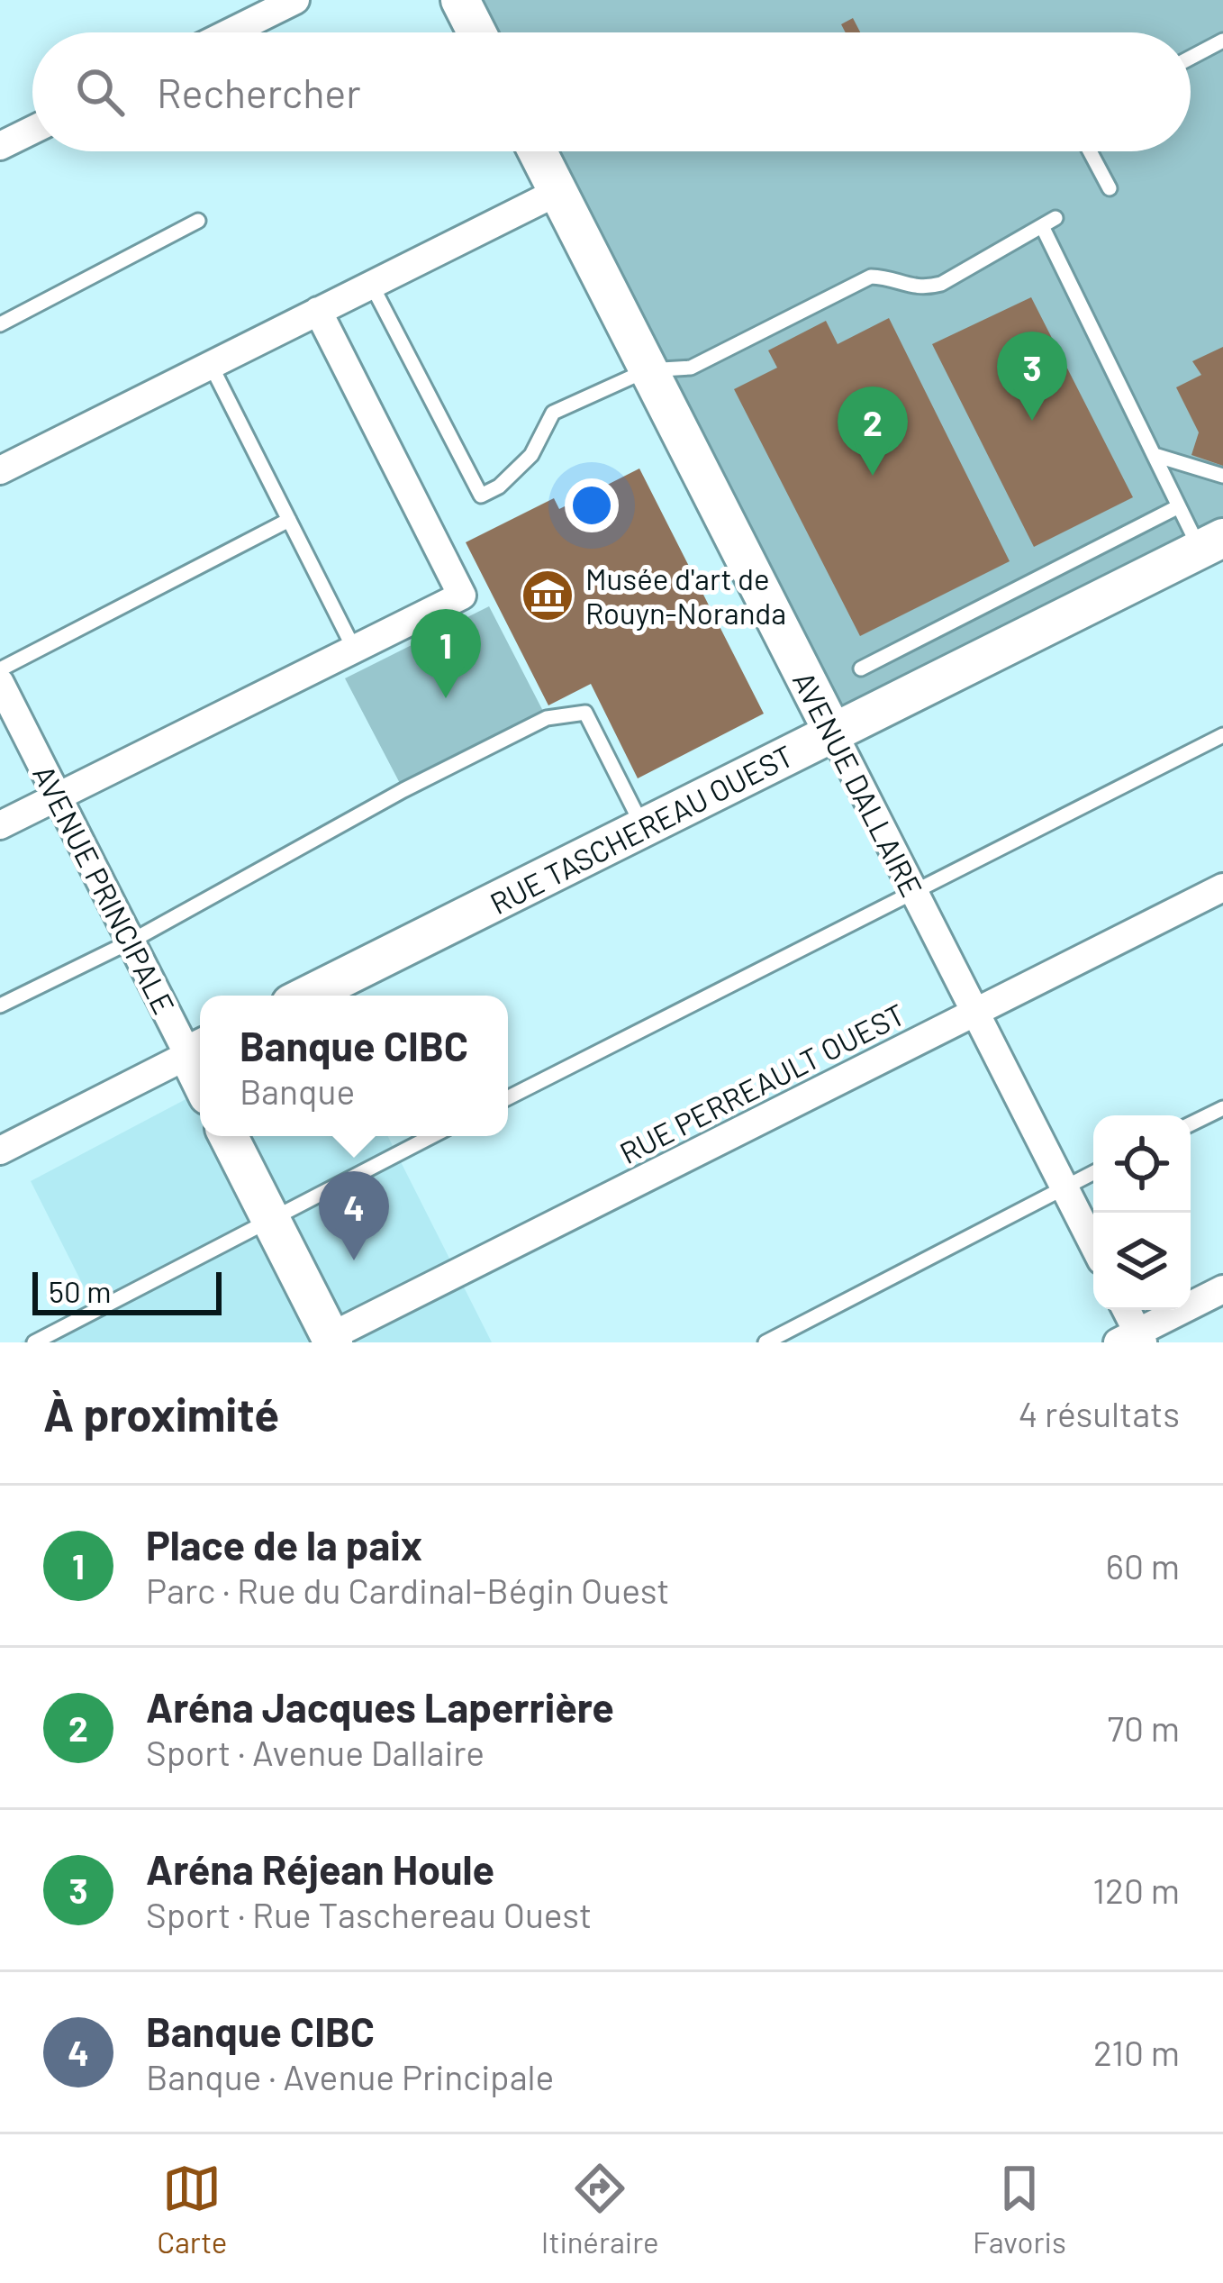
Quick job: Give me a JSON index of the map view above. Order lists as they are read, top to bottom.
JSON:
{
  "streets": {
    "street": [
      "AVENUE DALLAIRE",
      "RUE TASCHEREAU OUEST",
      "AVENUE PRINCIPALE",
      "RUE PERREAULT OUEST"
    ]
  },
  "crossings": [
    ["AVENUE DALLAIRE", "RUE TASCHEREAU OUEST"],
    ["AVENUE DALLAIRE", "RUE PERREAULT OUEST"]
  ],
  "places": {
    "museum": ["Musée d'art de Rouyn-Noranda"]
  },
  "scale_bar": "50 m",
  "page": {
    "search": "Rechercher",
    "pins": [
      "3",
      "2",
      "1",
      "4"
    ],
    "popup": ["Banque CIBC", "Banque"],
    "scale": "50 m",
    "heading": ["À proximité", "4 résultats"],
    "list": [
      {
        "mark": "1",
        "name": "Place de la paix",
        "note": "Parc · Rue du Cardinal-Bégin Ouest",
        "value": "60 m"
      },
      {
        "mark": "2",
        "name": "Aréna Jacques Laperrière",
        "note": "Sport · Avenue Dallaire",
        "value": "70 m"
      },
      {
        "mark": "3",
        "name": "Aréna Réjean Houle",
        "note": "Sport · Rue Taschereau Ouest",
        "value": "120 m"
      },
      {
        "mark": "4",
        "name": "Banque CIBC",
        "note": "Banque · Avenue Principale",
        "value": "210 m"
      }
    ],
    "nav": ["Carte", "Itinéraire", "Favoris"]
  }
}
